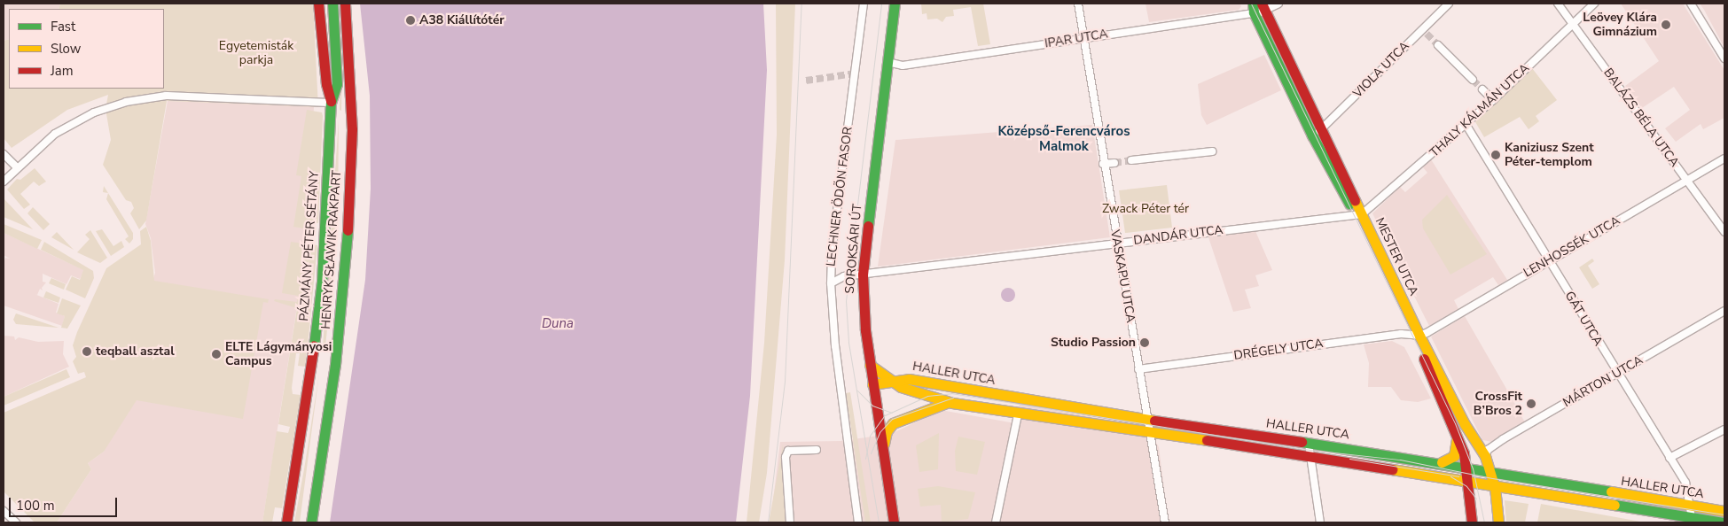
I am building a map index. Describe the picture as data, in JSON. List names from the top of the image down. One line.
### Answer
{"streets":{"street":["IPAR UTCA","VIOLA UTCA","THALY KÁLMÁN UTCA","BALÁZS BÉLA UTCA","LECHNER ÖDÖN FASOR","DANDÁR UTCA","PÁZMÁNY PÉTER SÉTÁNY","LENHOSSÉK UTCA","SOROKSÁRI ÚT","HENRYK SŁAWIK RAKPART","MESTER UTCA","VASKAPU UTCA","GÁT UTCA","DRÉGELY UTCA","HALLER UTCA","MÁRTON UTCA"]},"crossings":[["IPAR UTCA","SOROKSÁRI ÚT"],["IPAR UTCA","MESTER UTCA"],["IPAR UTCA","VASKAPU UTCA"],["VIOLA UTCA","MESTER UTCA"],["THALY KÁLMÁN UTCA","BALÁZS BÉLA UTCA"],["THALY KÁLMÁN UTCA","DANDÁR UTCA"],["THALY KÁLMÁN UTCA","MESTER UTCA"],["THALY KÁLMÁN UTCA","GÁT UTCA"],["BALÁZS BÉLA UTCA","LENHOSSÉK UTCA"],["LECHNER ÖDÖN FASOR","DANDÁR UTCA"],["DANDÁR UTCA","SOROKSÁRI ÚT"],["DANDÁR UTCA","MESTER UTCA"],["DANDÁR UTCA","VASKAPU UTCA"],["LENHOSSÉK UTCA","MESTER UTCA"],["LENHOSSÉK UTCA","GÁT UTCA"],["LENHOSSÉK UTCA","DRÉGELY UTCA"],["SOROKSÁRI ÚT","HALLER UTCA"],["MESTER UTCA","DRÉGELY UTCA"],["MESTER UTCA","HALLER UTCA"],["MESTER UTCA","MÁRTON UTCA"],["VASKAPU UTCA","DRÉGELY UTCA"],["VASKAPU UTCA","HALLER UTCA"],["GÁT UTCA","HALLER UTCA"],["GÁT UTCA","MÁRTON UTCA"]],"districts":["Középső-Ferencváros Malmok"],"water":["Duna"],"parks":["Egyetemisták parkja","Zwack Péter tér"],"places":["A38 Kiállítótér","Leövey Klára Gimnázium","Kaniziusz Szent Péter-templom","Studio Passion","teqball asztal","ELTE Lágymányosi Campus","CrossFit B’Bros 2"],"legend":["Fast","Slow","Jam"],"scale_bar":"100 m"}
